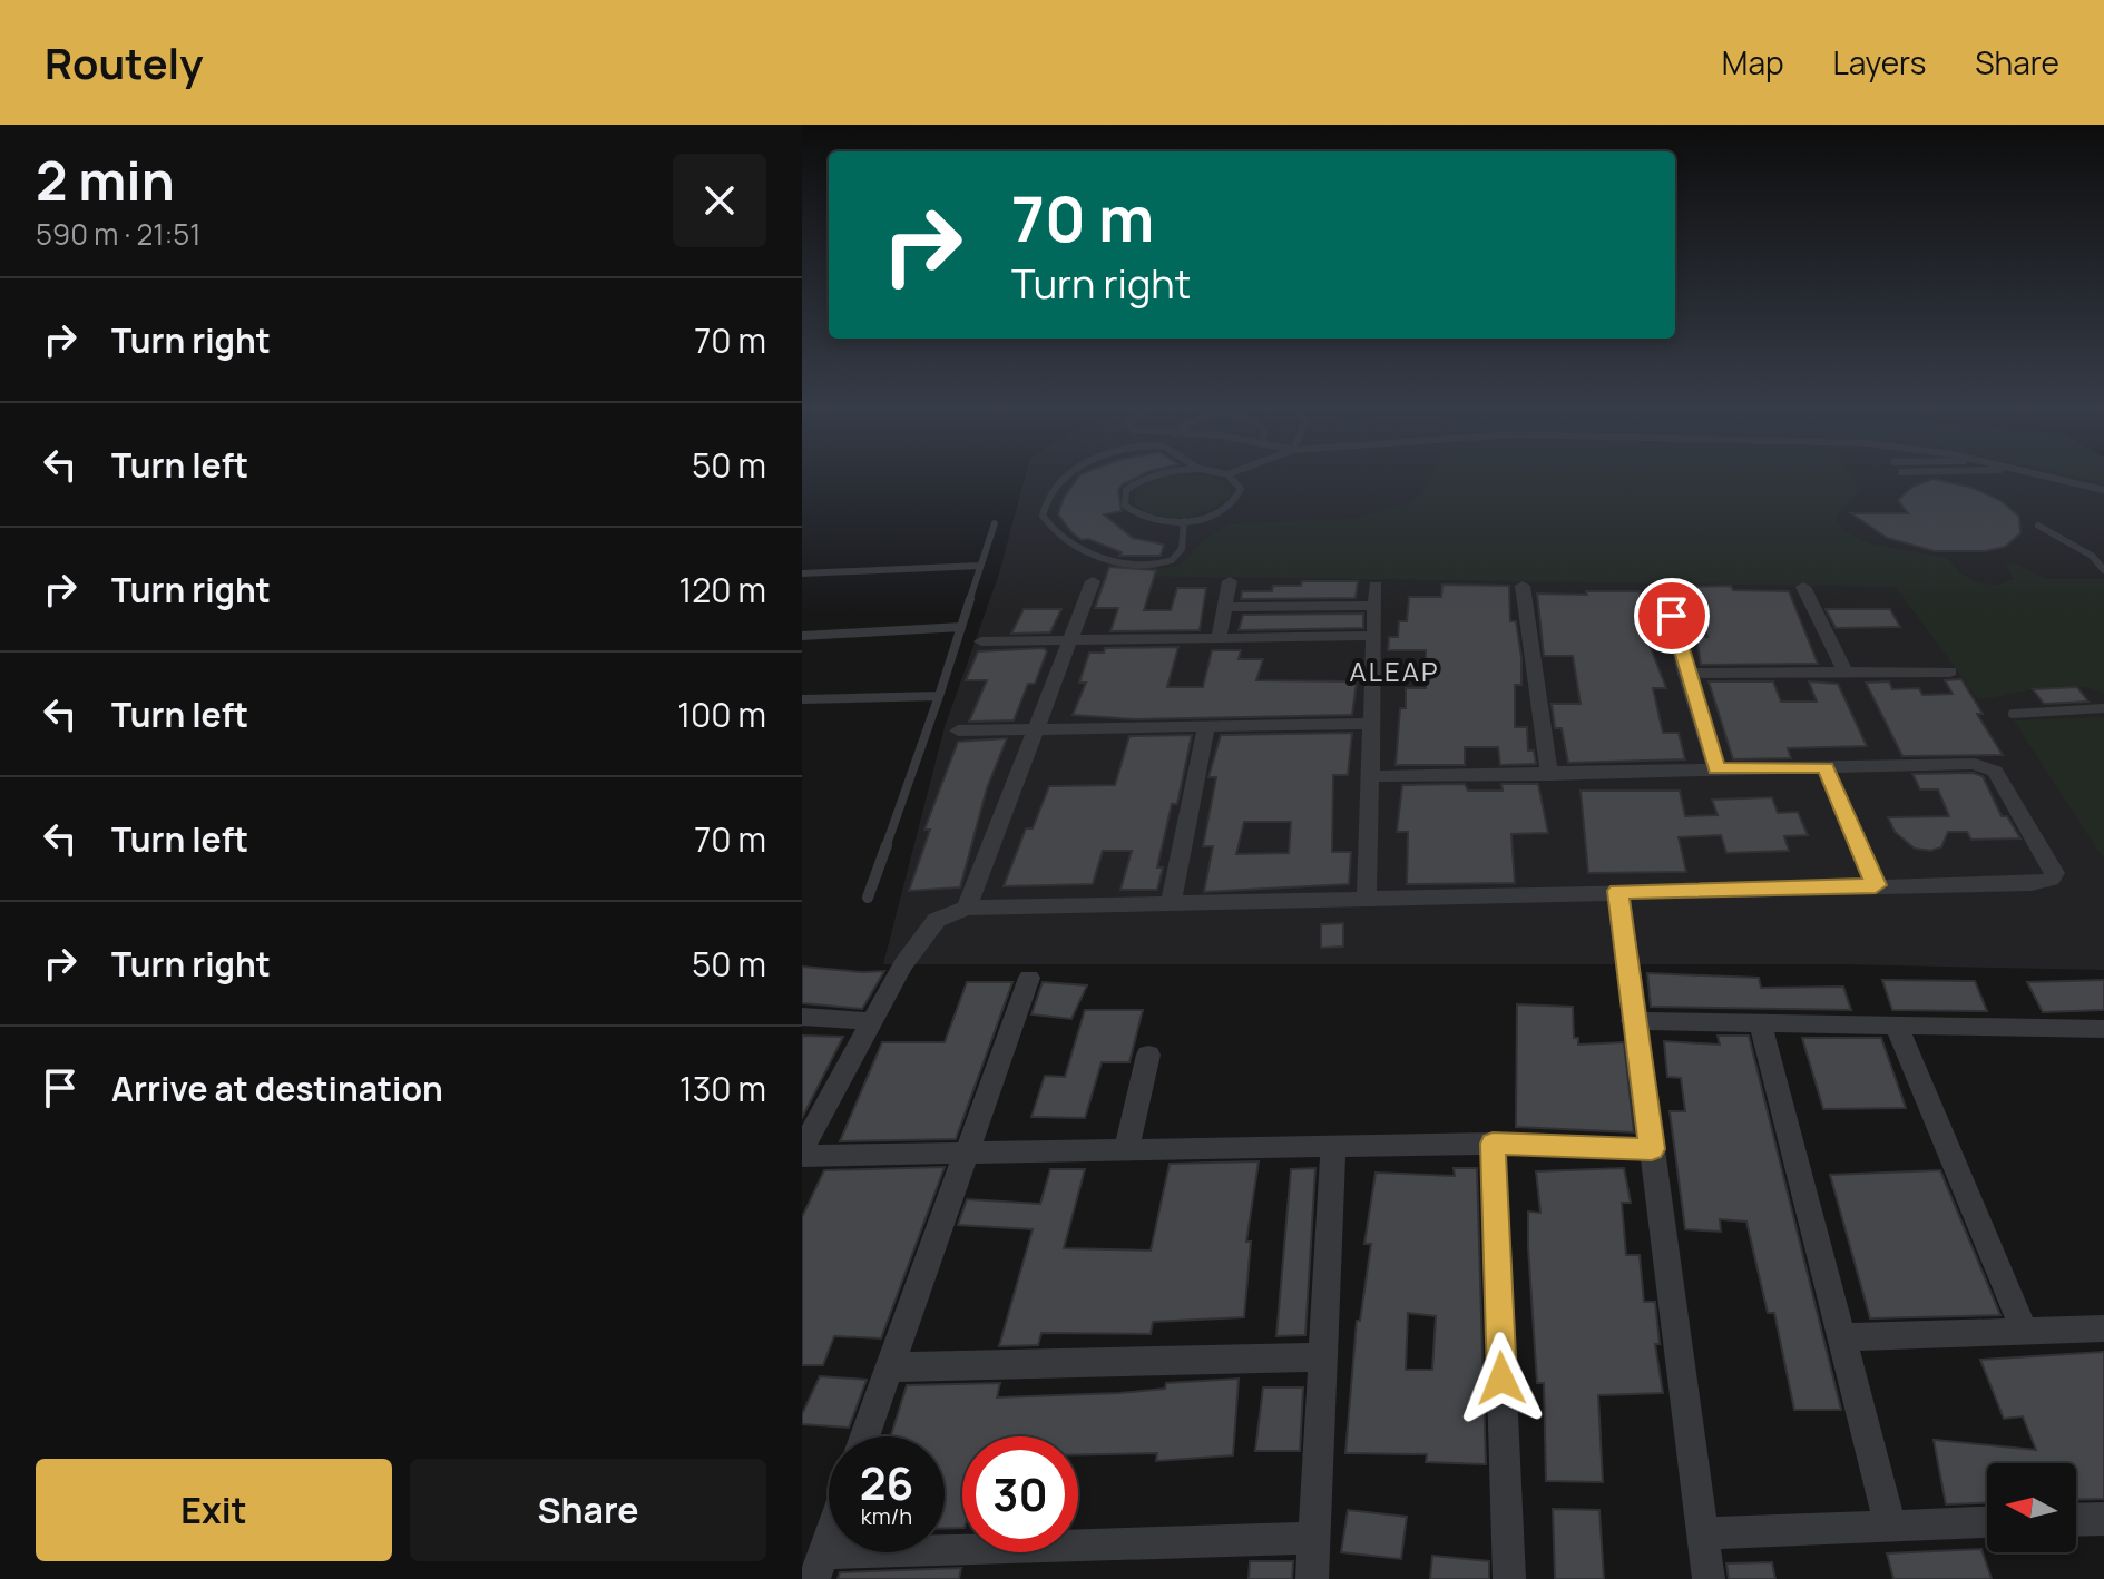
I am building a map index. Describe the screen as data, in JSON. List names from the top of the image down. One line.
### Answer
{"districts":["ALEAP"],"north":"left","page":{"header":"Routely","nav":["Map","Layers","Share"],"heading":["2 min","590 m · 21:51"],"turn":["70 m","Turn right"],"list":[{"name":"Turn right","value":"70 m"},{"name":"Turn left","value":"50 m"},{"name":"Turn right","value":"120 m"},{"name":"Turn left","value":"100 m"},{"name":"Turn left","value":"70 m"},{"name":"Turn right","value":"50 m"},{"name":"Arrive at destination","value":"130 m"}],"speed":"26 km/h","limit":"30","buttons":["Exit","Share"]}}
